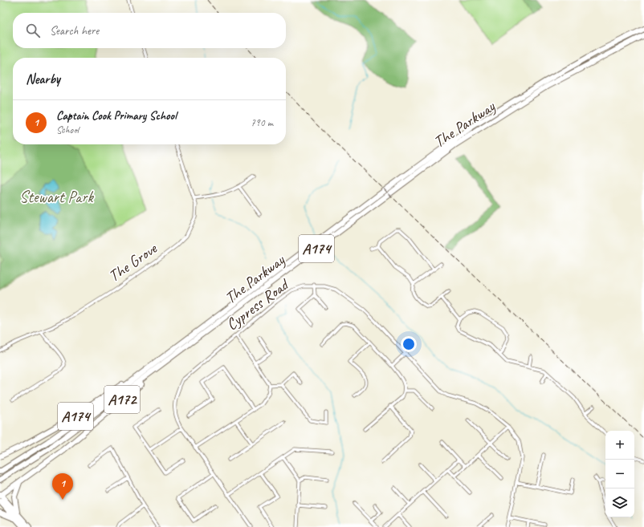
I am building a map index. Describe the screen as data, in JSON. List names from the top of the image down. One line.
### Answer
{"streets":{"highway":["The Parkway","A174","A172"],"street":["The Grove","Cypress Road"]},"crossings":[["The Parkway","A174"],["The Parkway","A172"]],"parks":["Stewart Park"],"page":{"search":"Search here","heading":"Nearby","list":[{"mark":"1","name":"Captain Cook Primary School","note":"School","value":"790 m"}],"map_buttons":["+","−"],"pins":"1"}}
